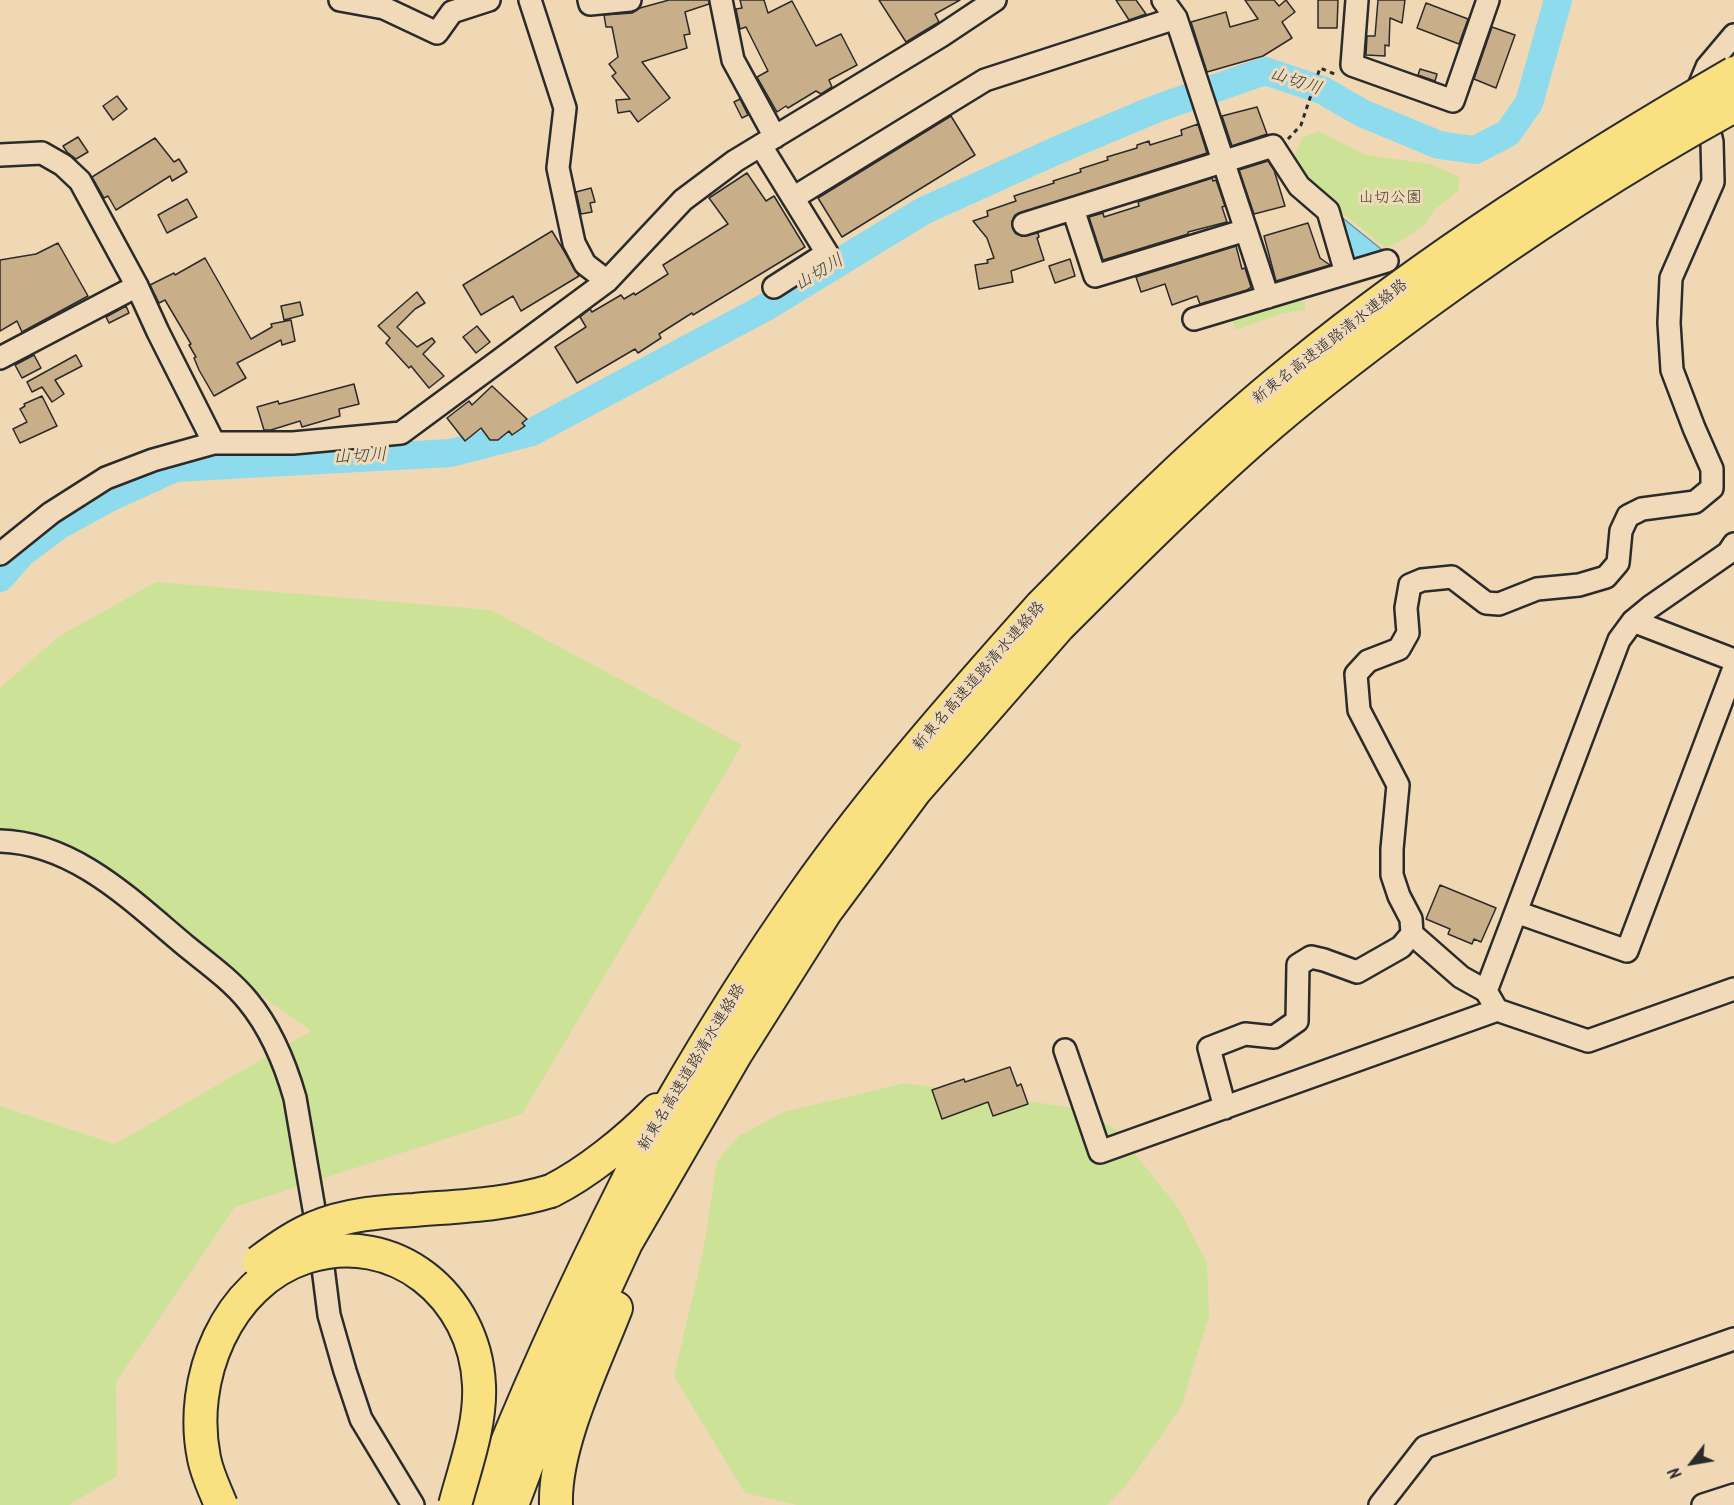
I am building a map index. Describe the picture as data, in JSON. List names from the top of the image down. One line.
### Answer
{"streets":{"highway":["新東名高速道路清水連絡路"]},"water":["山切川"],"parks":["山切公園"],"north":"bottom left"}
